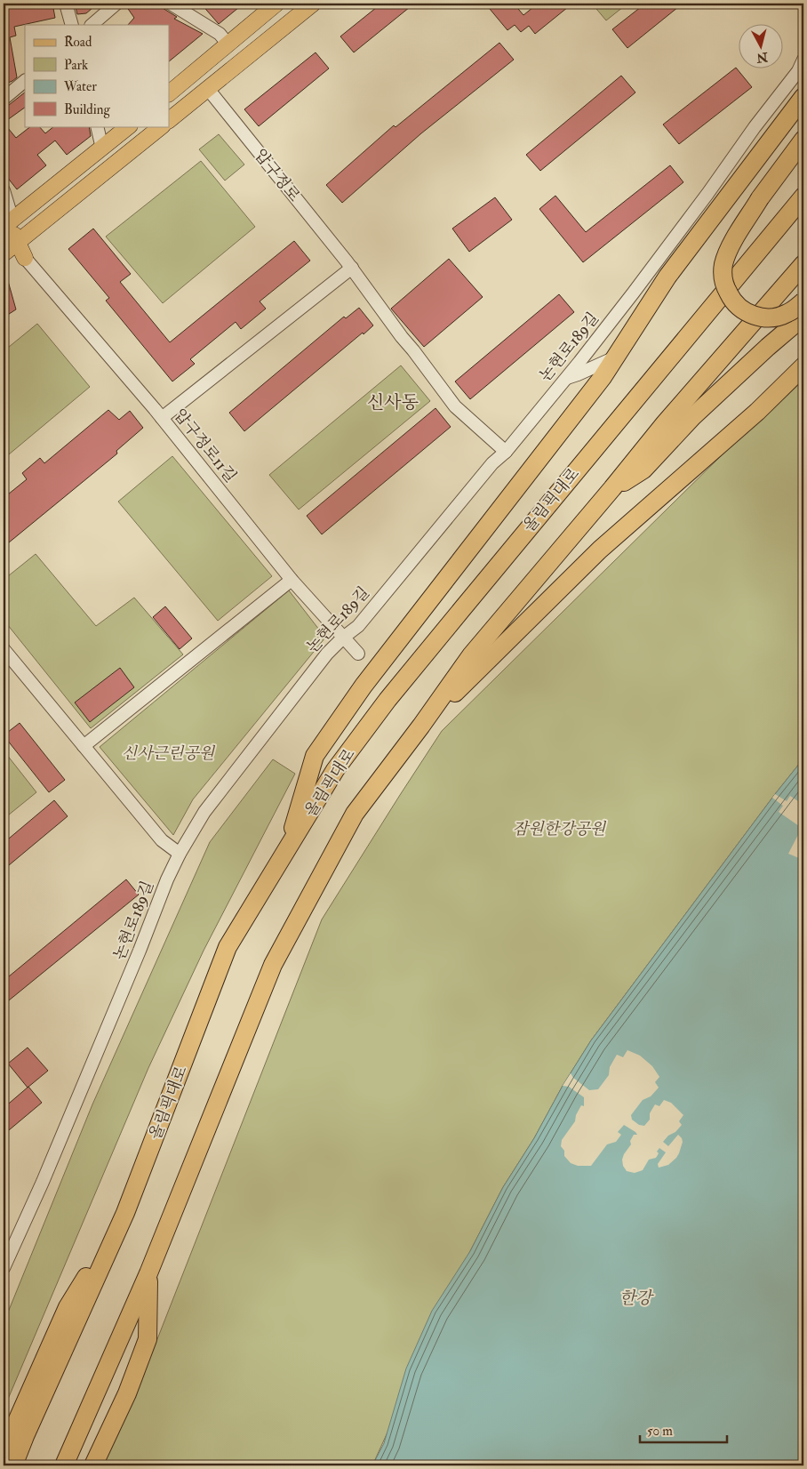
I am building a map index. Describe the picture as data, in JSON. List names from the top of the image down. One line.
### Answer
{"streets":{"highway":["올림픽대로"],"street":["압구정로","논현로189길","압구정로11길"]},"crossings":[["압구정로","논현로189길"],["논현로189길","압구정로11길"]],"districts":["신사동"],"water":["한강"],"parks":["신사근린공원","잠원한강공원"],"legend":["Road","Park","Water","Building"],"scale_bar":"50 m","north":"bottom"}
